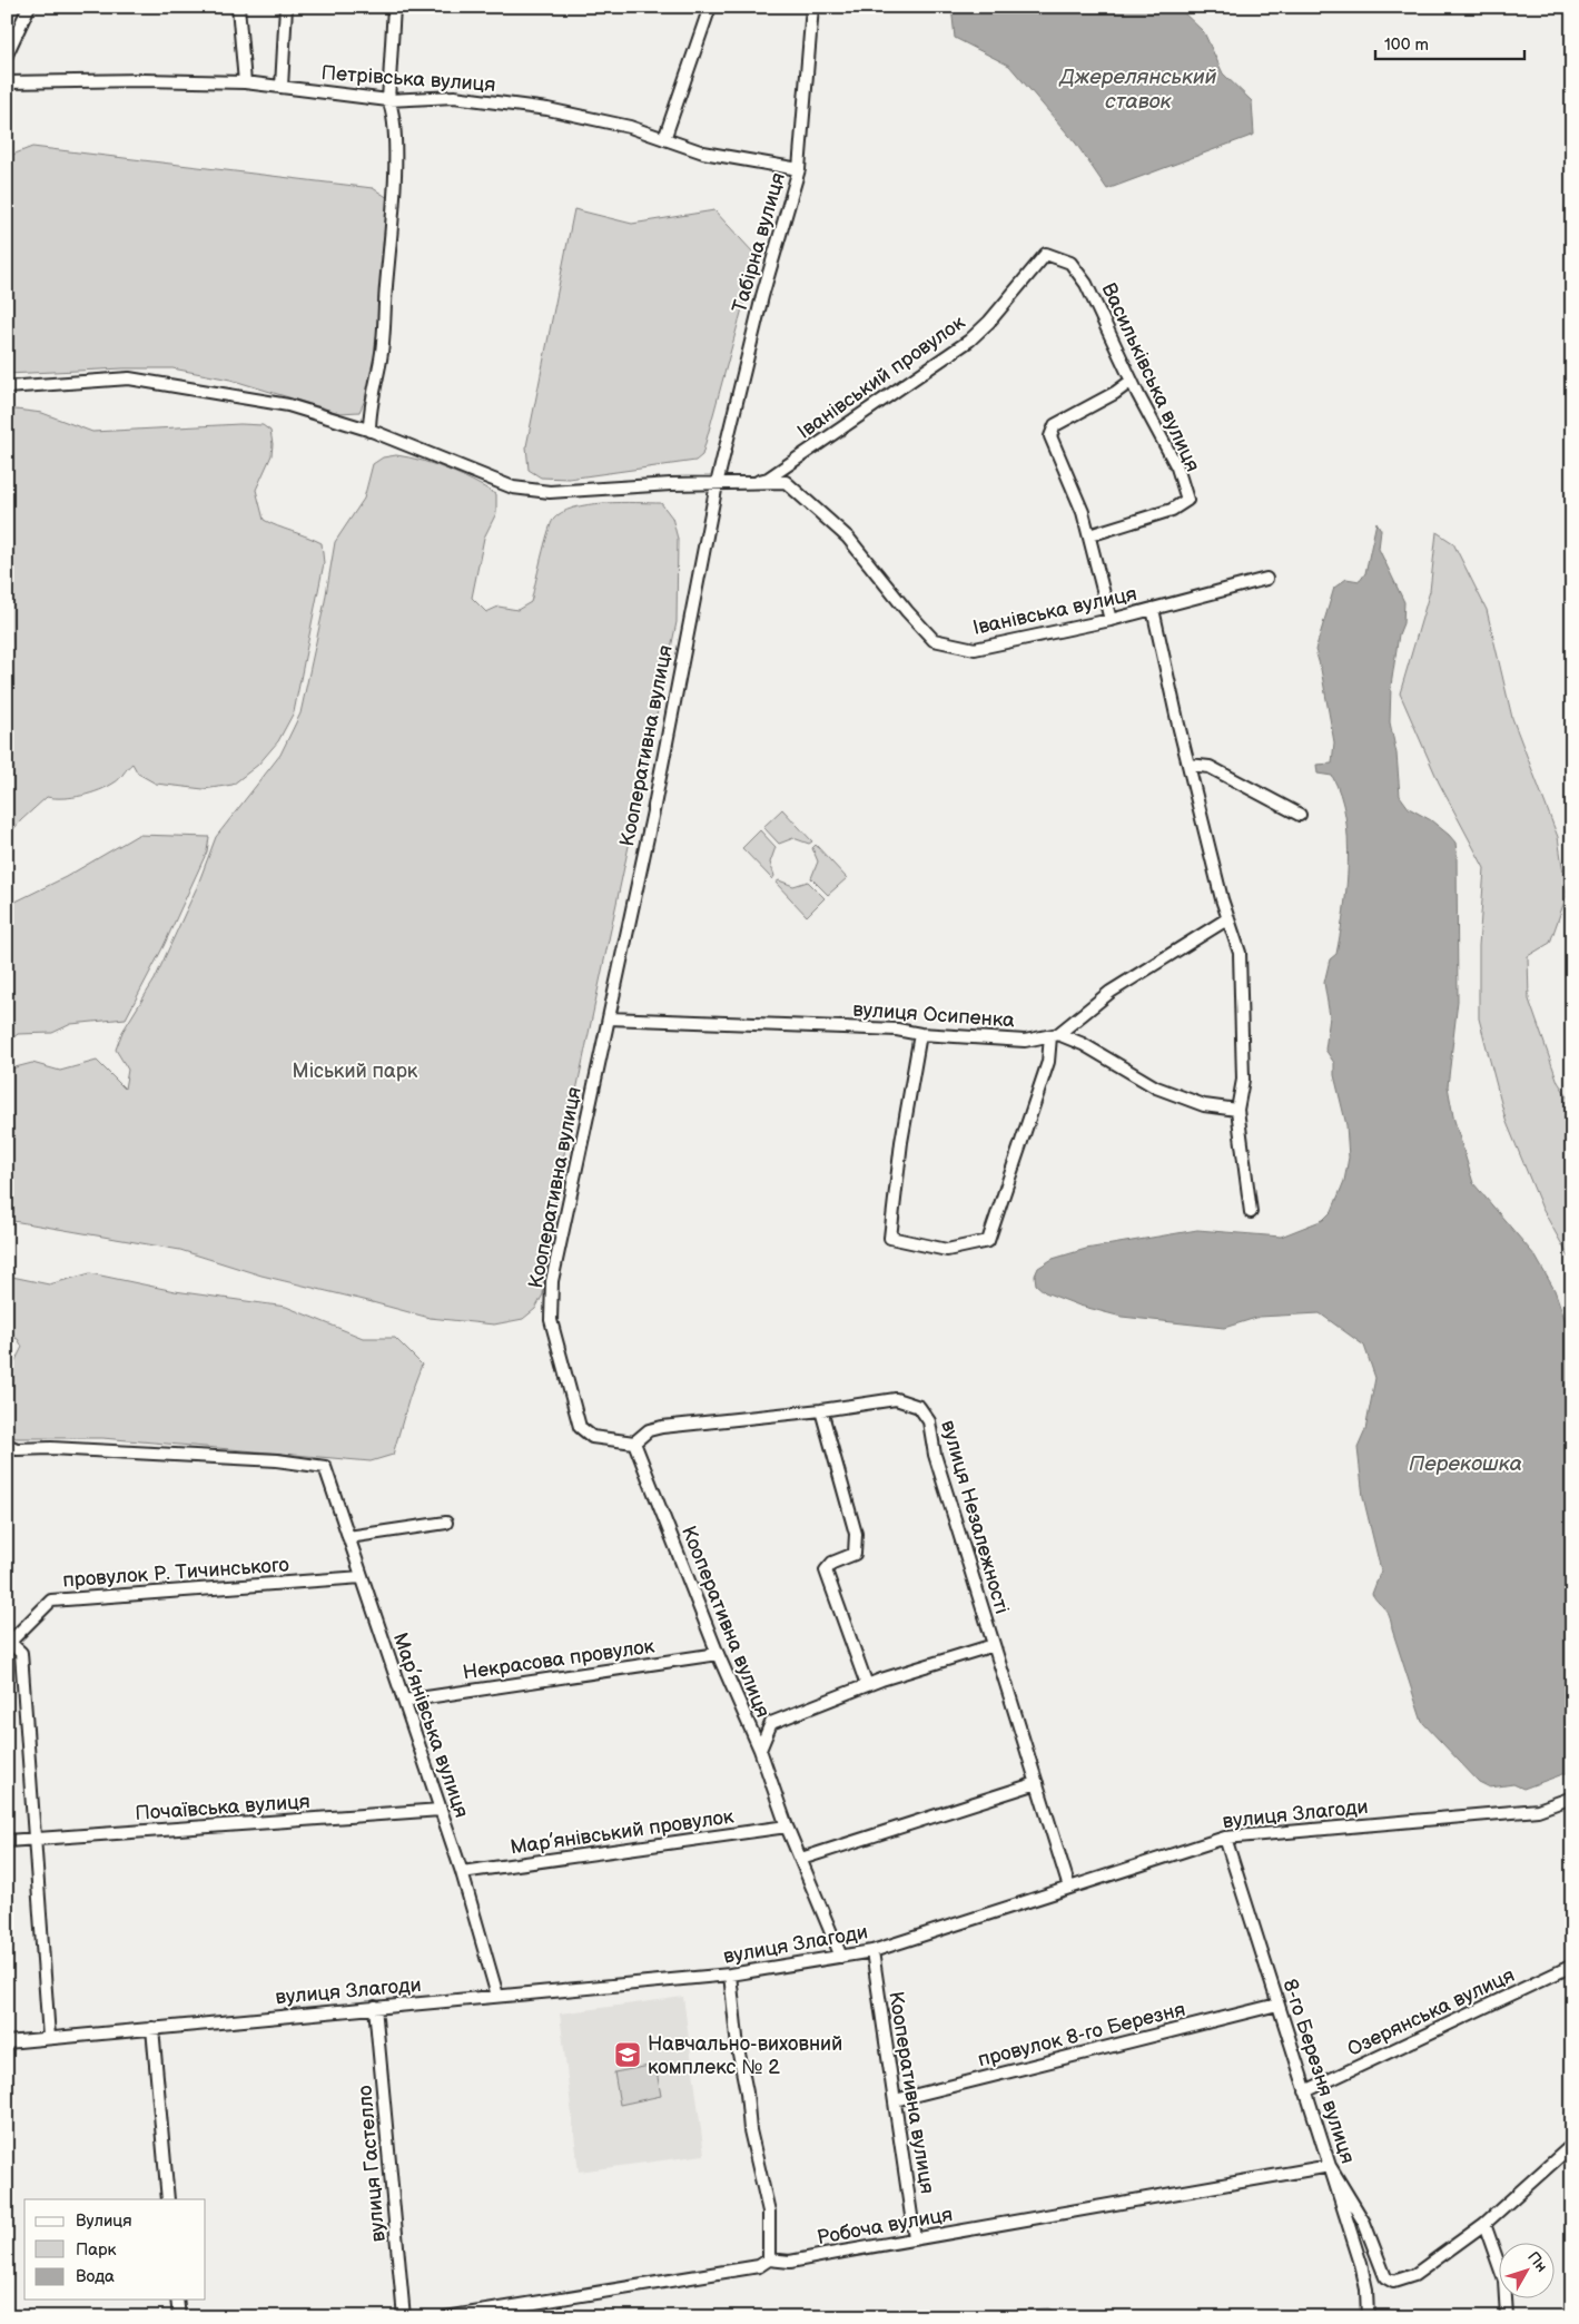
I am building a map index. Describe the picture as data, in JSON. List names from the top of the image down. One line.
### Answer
{"streets":{"street":["Петрівська вулиця","Табірна вулиця","Іванівський провулок","Васильківська вулиця","Іванівська вулиця","Кооперативна вулиця","вулиця Осипенка","вулиця Незалежності","провулок Р. Тичинського","Некрасова провулок","Мар’янівська вулиця","Почаївська вулиця","вулиця Злагоди","Мар’янівський провулок","Озерянська вулиця","провулок 8-го Березня","8-го Березня вулиця","вулиця Гастелло","Робоча вулиця"]},"crossings":[["Петрівська вулиця","Табірна вулиця"],["Табірна вулиця","Іванівська вулиця"],["Табірна вулиця","Кооперативна вулиця"],["Іванівський провулок","Васильківська вулиця"],["Іванівський провулок","Іванівська вулиця"],["Іванівська вулиця","Кооперативна вулиця"],["Кооперативна вулиця","вулиця Осипенка"],["Кооперативна вулиця","вулиця Незалежності"],["Кооперативна вулиця","Некрасова провулок"],["Кооперативна вулиця","вулиця Злагоди"],["Кооперативна вулиця","Мар’янівський провулок"],["Кооперативна вулиця","провулок 8-го Березня"],["Кооперативна вулиця","Робоча вулиця"],["вулиця Незалежності","вулиця Злагоди"],["провулок Р. Тичинського","Мар’янівська вулиця"],["Некрасова провулок","Мар’янівська вулиця"],["Мар’янівська вулиця","Почаївська вулиця"],["Мар’янівська вулиця","вулиця Злагоди"],["Мар’янівська вулиця","Мар’янівський провулок"],["вулиця Злагоди","8-го Березня вулиця"],["вулиця Злагоди","вулиця Гастелло"],["Озерянська вулиця","8-го Березня вулиця"],["провулок 8-го Березня","8-го Березня вулиця"],["8-го Березня вулиця","Робоча вулиця"]],"water":["Джерелянський ставок","Перекошка"],"parks":["Міський парк"],"places":{"school or university":["Навчально-виховний комплекс № 2"]},"legend":["Вулиця","Парк","Вода"],"scale_bar":"100 m","north":"top right"}
